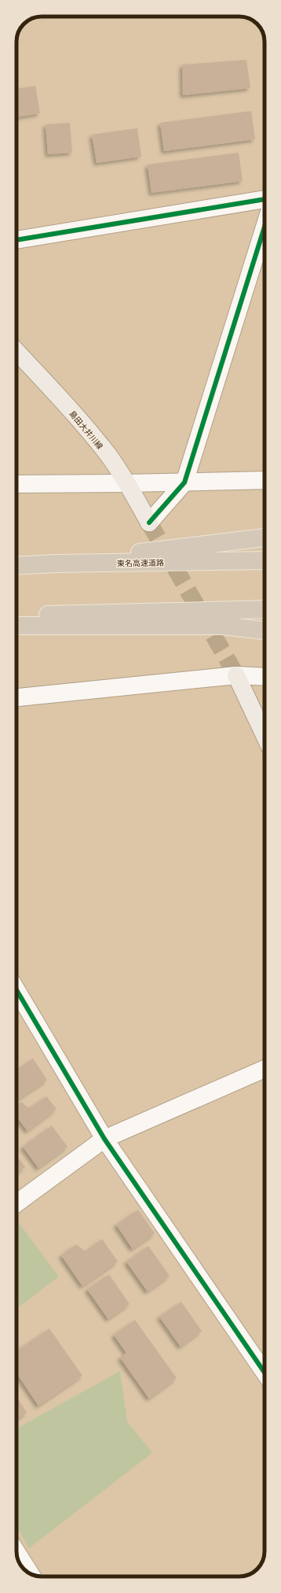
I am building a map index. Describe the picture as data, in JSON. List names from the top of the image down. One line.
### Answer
{"streets":{"highway":["東名高速道路"],"main road":["島田大井川線"]}}
